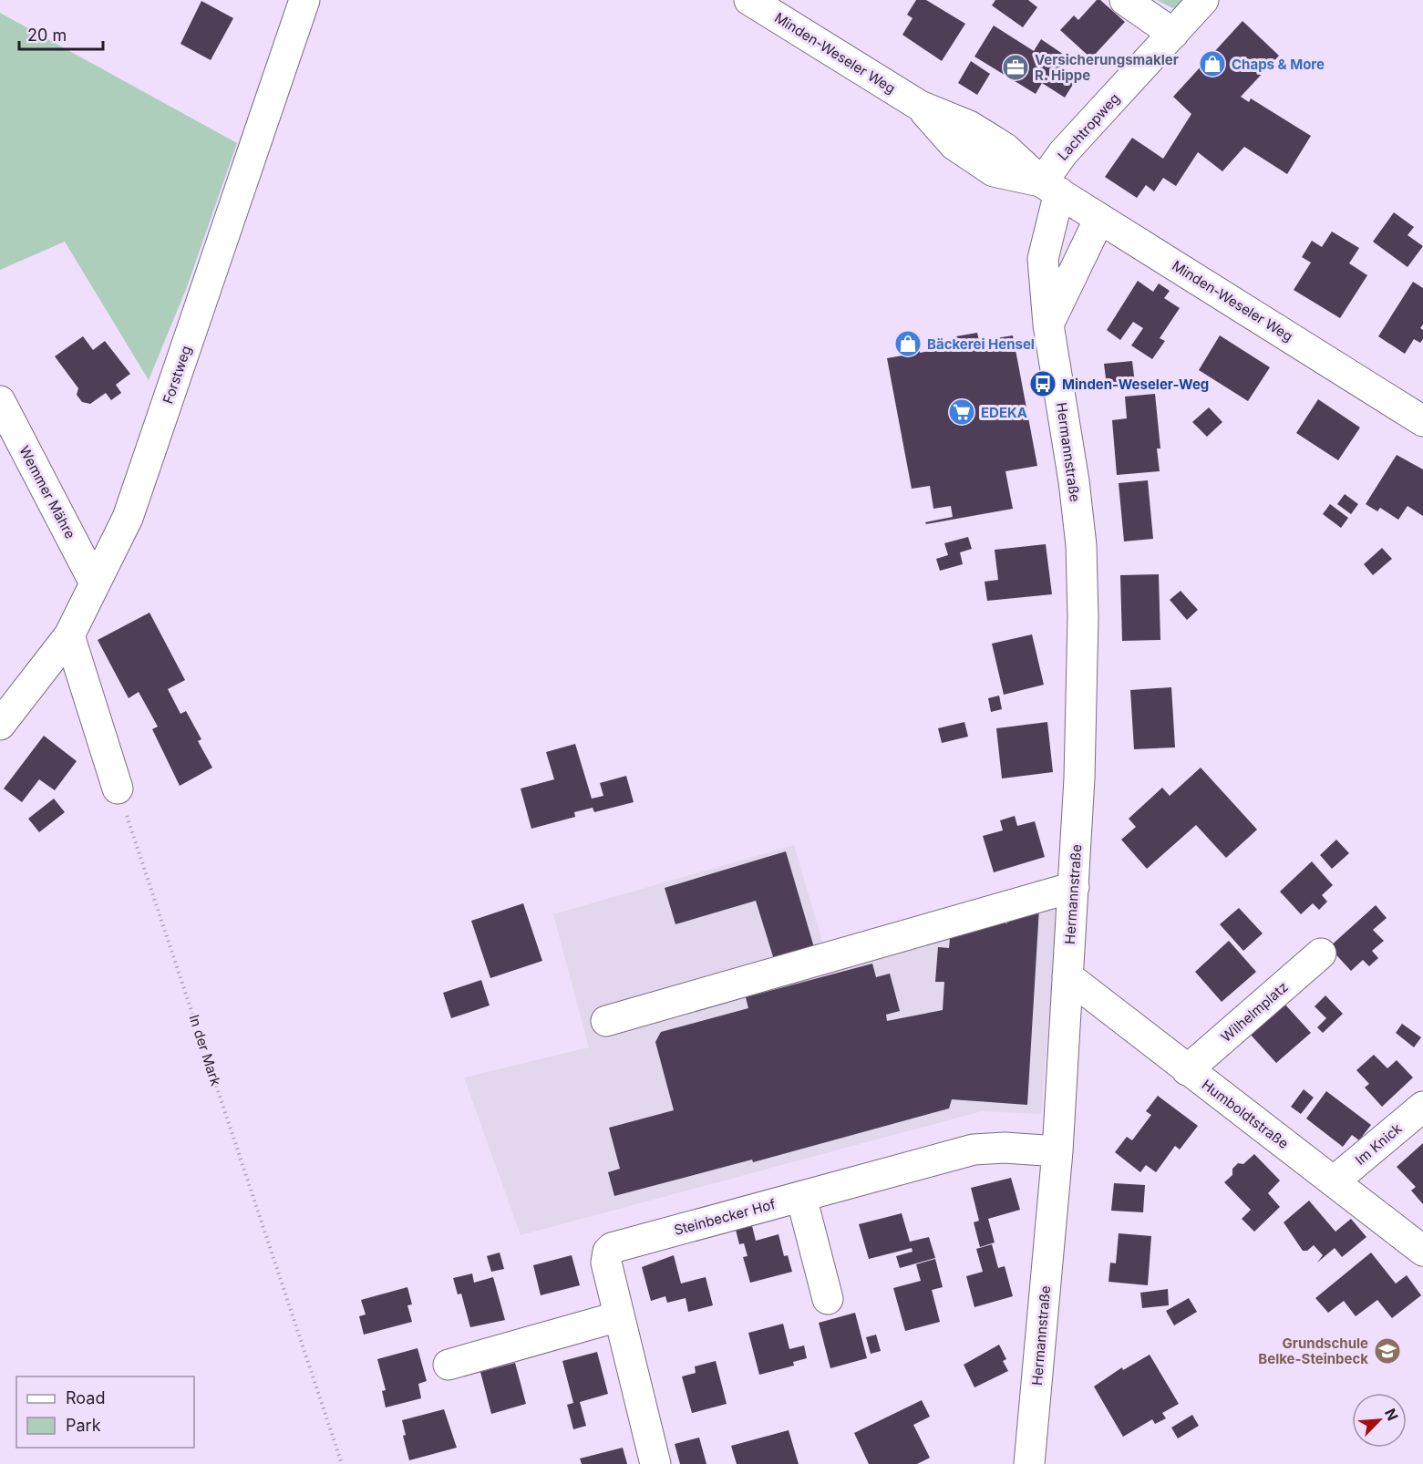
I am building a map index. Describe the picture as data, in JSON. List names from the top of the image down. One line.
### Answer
{"streets":{"street":["Minden-Weseler Weg","Lachtropweg","Forstweg","Hermannstraße","Wemmer Mähre","Wilhelmplatz","Humboldtstraße","Im Knick","Steinbecker Hof"],"path":["In der Mark"]},"crossings":[["Minden-Weseler Weg","Lachtropweg"],["Minden-Weseler Weg","Hermannstraße"],["Lachtropweg","Hermannstraße"],["Forstweg","Wemmer Mähre"],["Hermannstraße","Humboldtstraße"],["Hermannstraße","Steinbecker Hof"],["Wilhelmplatz","Humboldtstraße"],["Humboldtstraße","Im Knick"]],"places":{"shop":["Chaps & More","Bäckerei Hensel"],"office":["Versicherungsmakler R. Hippe"],"bus stop":["Minden-Weseler-Weg"],"supermarket":["EDEKA"],"school or university":["Grundschule Belke-Steinbeck"]},"legend":["Road","Park"],"scale_bar":"20 m","north":"top right"}
